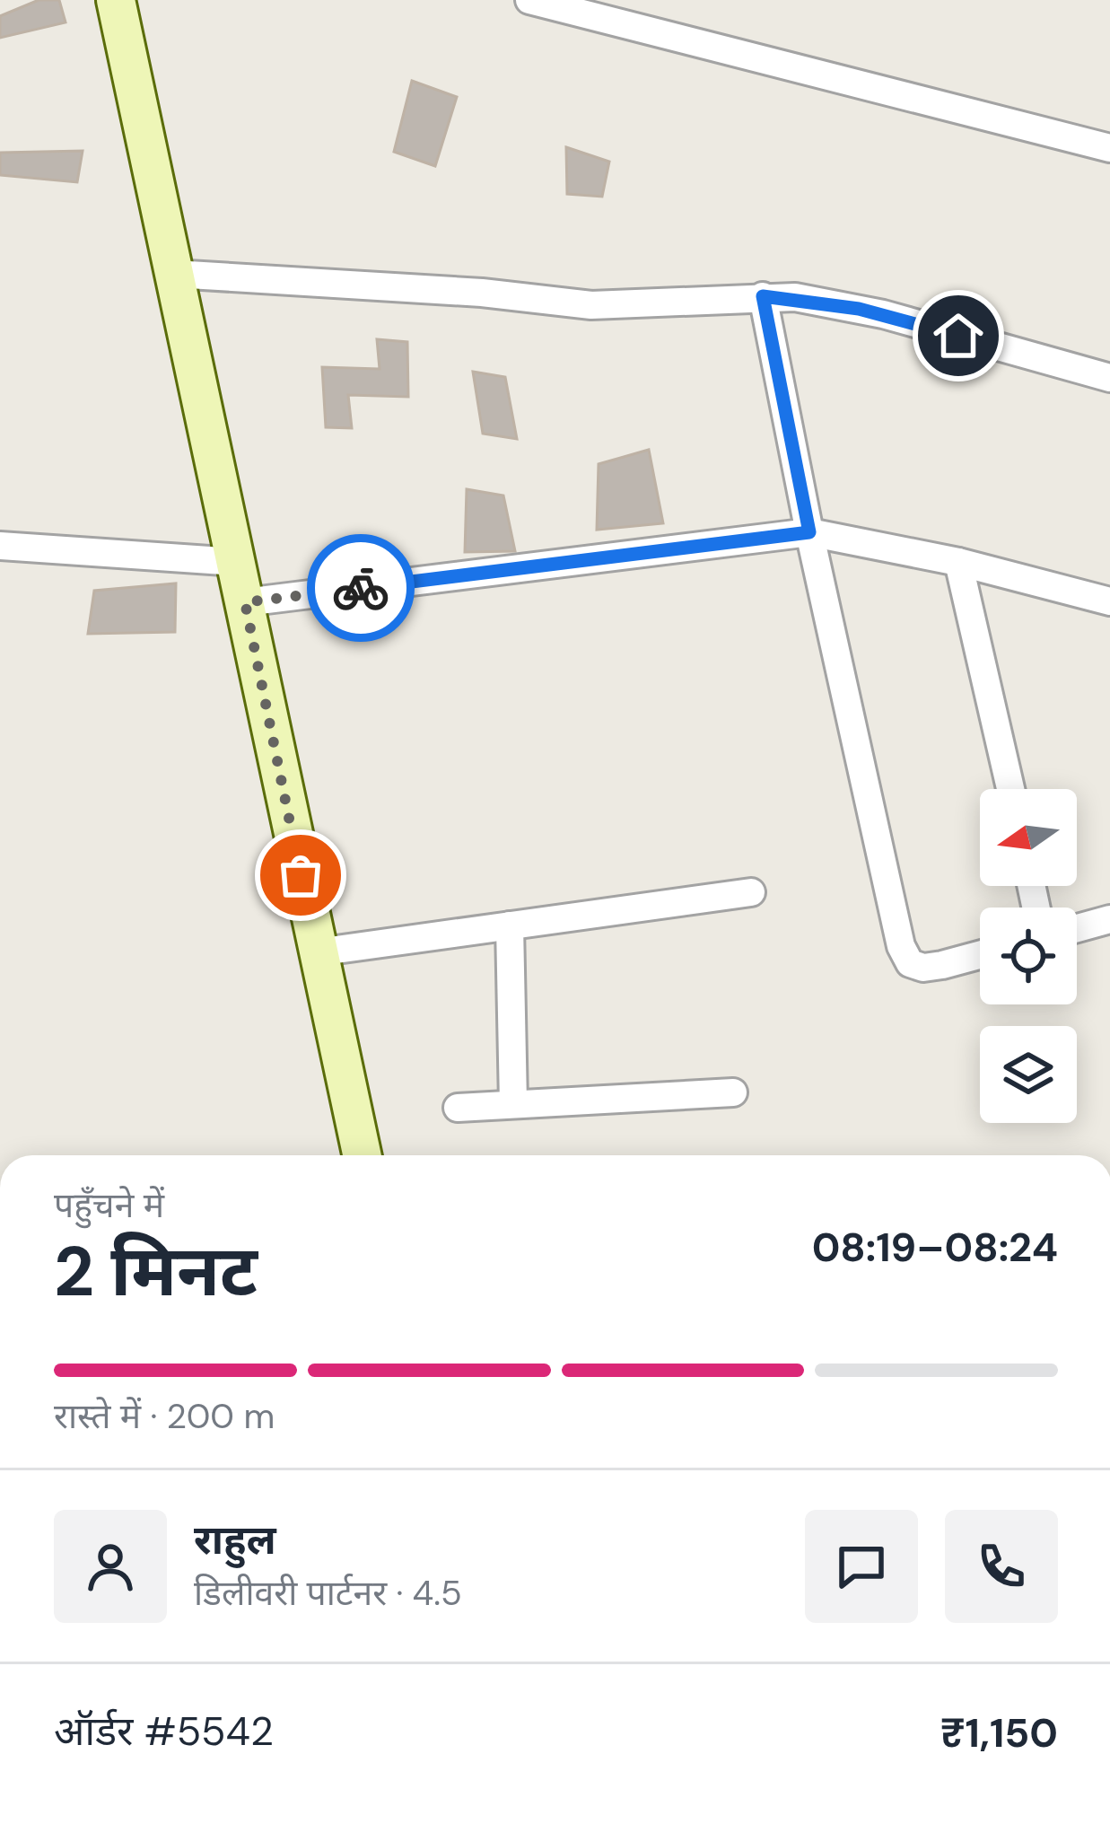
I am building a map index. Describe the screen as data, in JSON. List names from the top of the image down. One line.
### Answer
{"north":"left","page":{"heading":["2 मिनट","पहुँचने में","08:19–08:24"],"panel":["राहुल","डिलीवरी पार्टनर · 4.5","ऑर्डर #5542","₹1,150"],"bar":"रास्ते में · 200 m"}}
